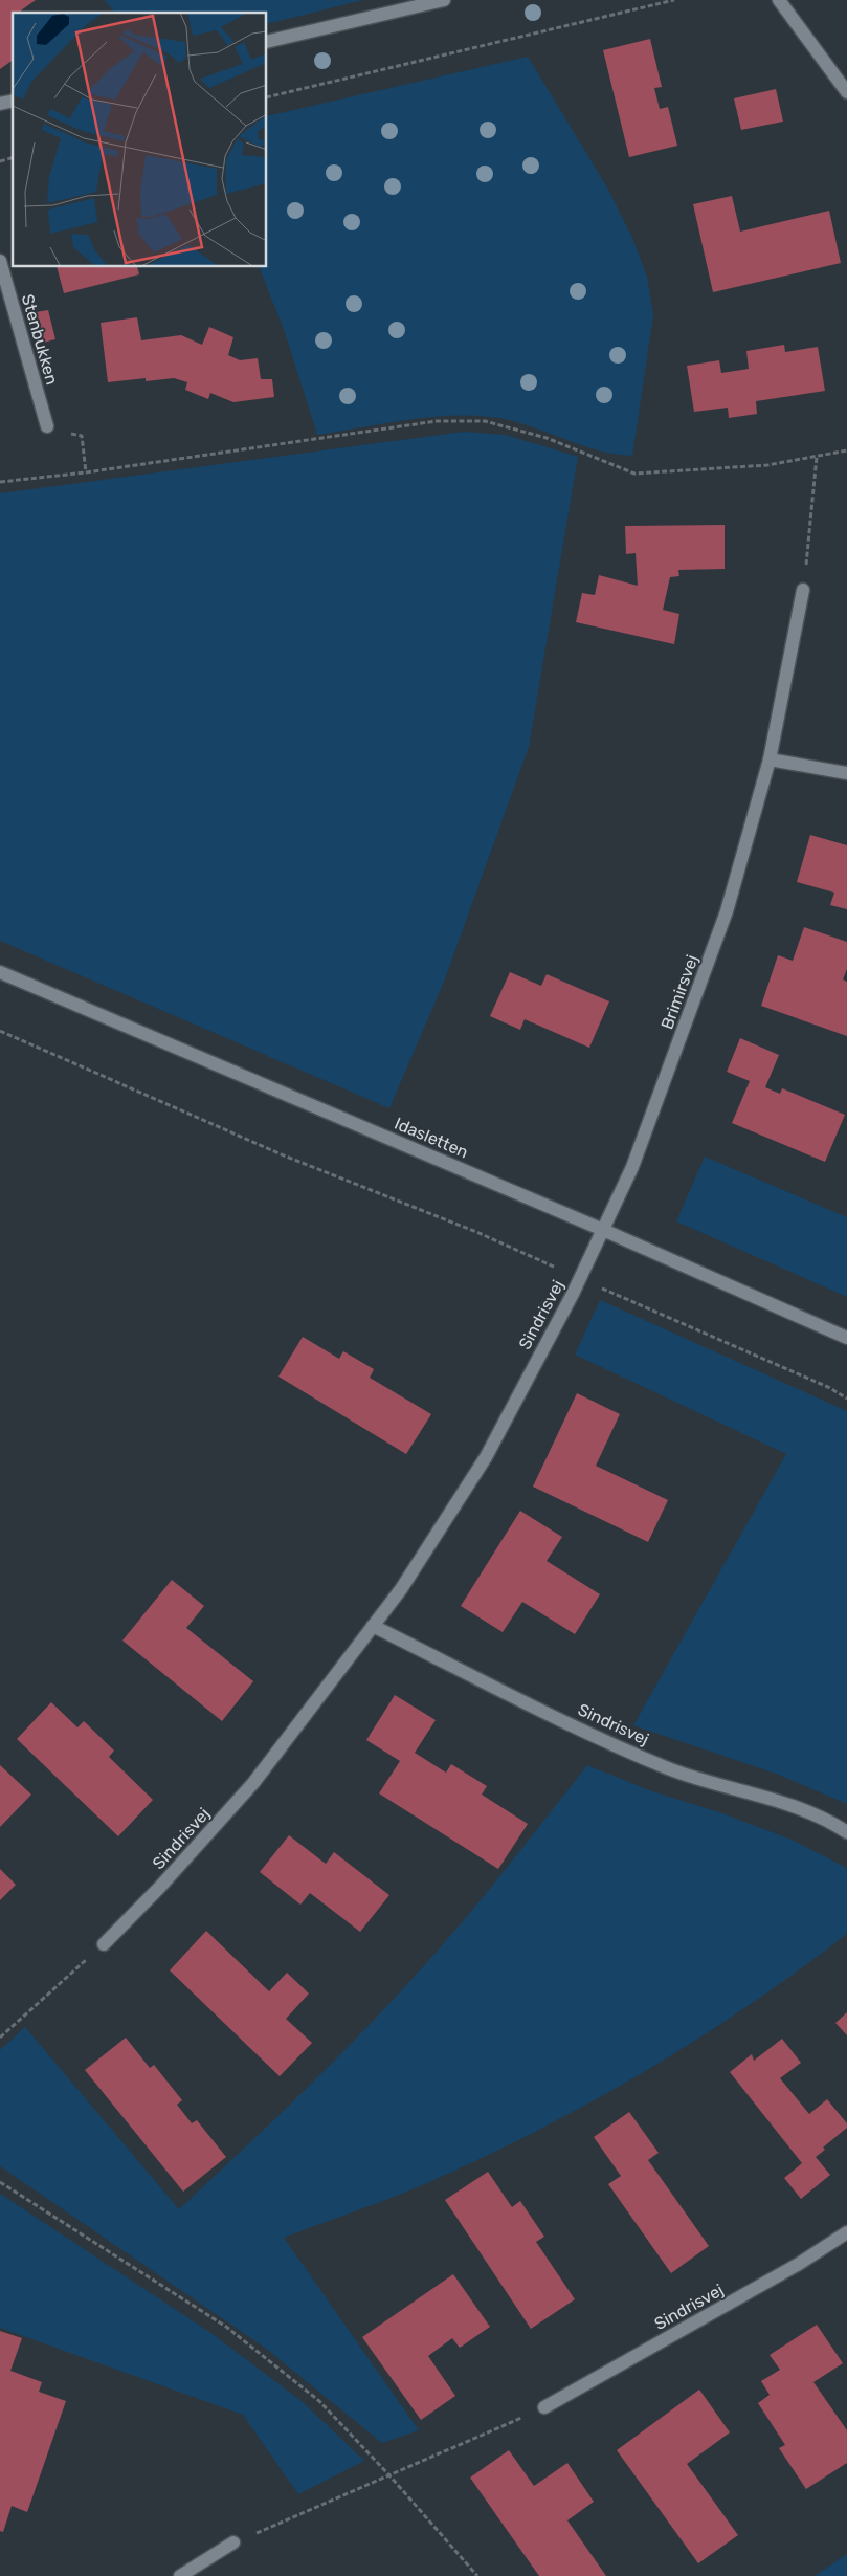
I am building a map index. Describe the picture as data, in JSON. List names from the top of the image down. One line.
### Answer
{"streets":{"street":["Stenbukken","Brimirsvej","Idasletten","Sindrisvej"]},"crossings":[["Brimirsvej","Idasletten"],["Brimirsvej","Sindrisvej"],["Idasletten","Sindrisvej"]]}
